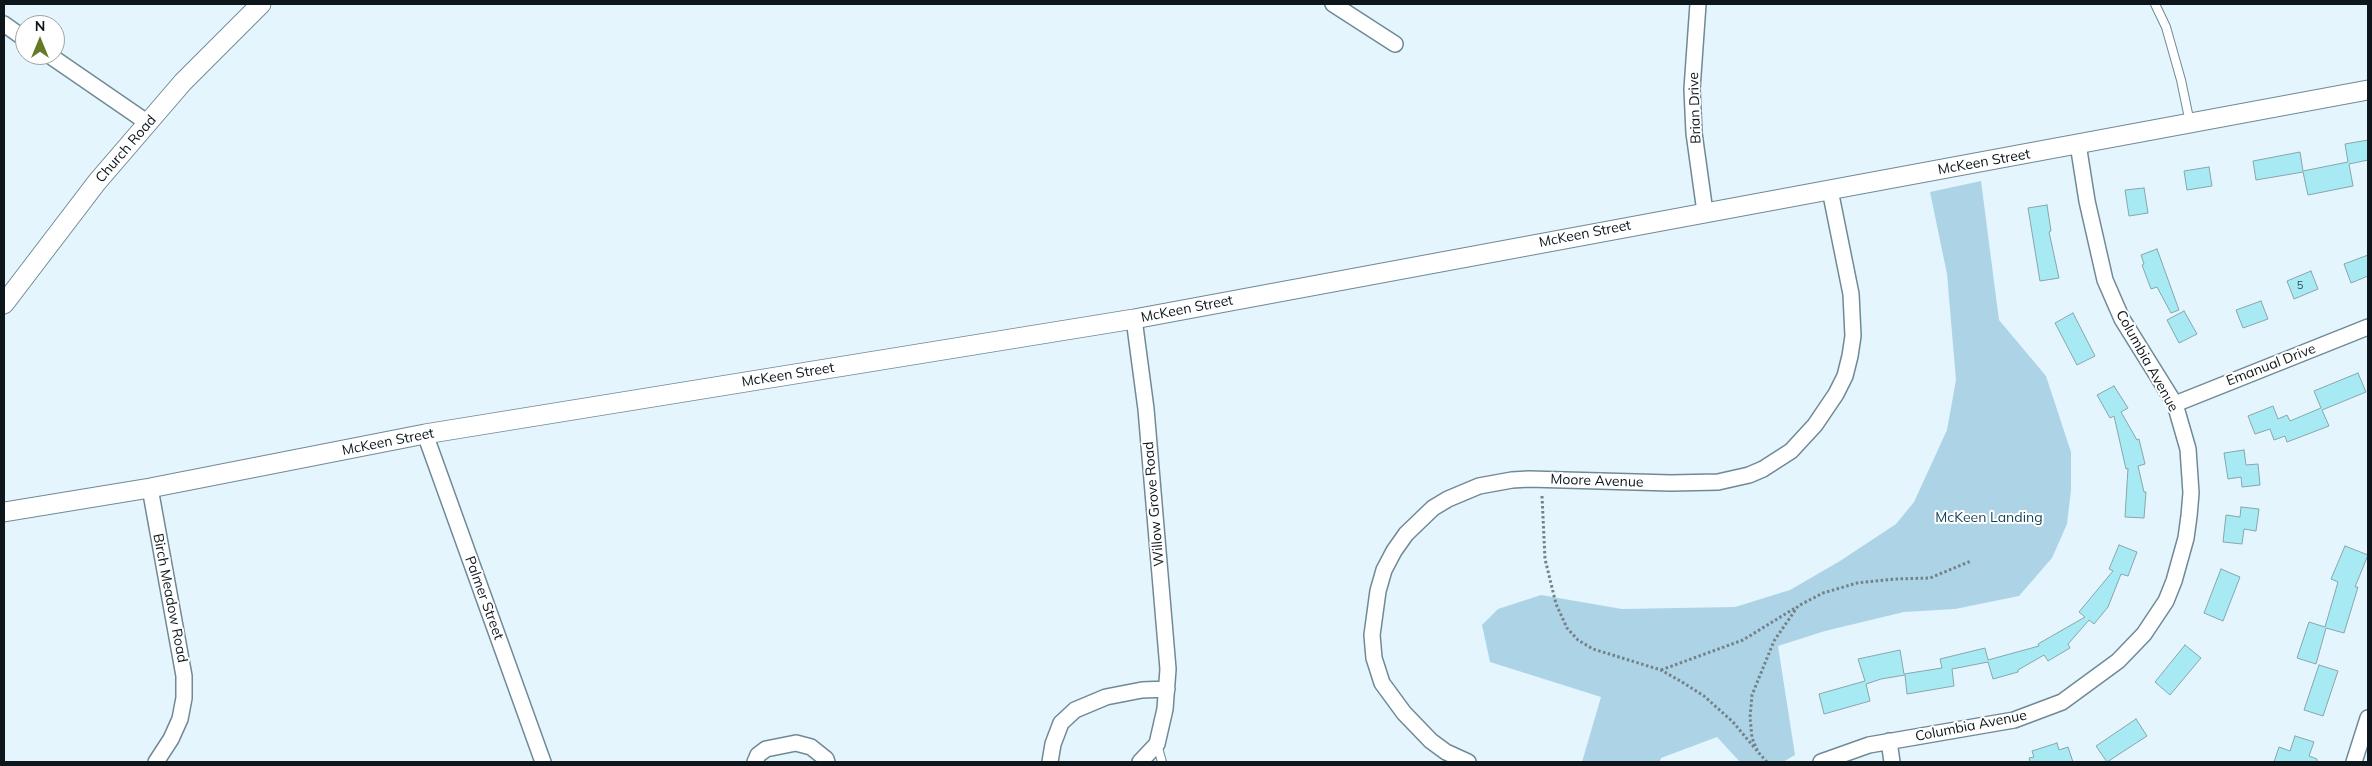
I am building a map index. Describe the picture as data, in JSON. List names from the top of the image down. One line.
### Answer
{"streets":{"street":["Brian Drive","Church Road","McKeen Street","Columbia Avenue","Emanual Drive","Moore Avenue","Willow Grove Road","Birch Meadow Road","Palmer Street"]},"crossings":[["Brian Drive","McKeen Street"],["McKeen Street","Columbia Avenue"],["McKeen Street","Moore Avenue"],["McKeen Street","Willow Grove Road"],["McKeen Street","Birch Meadow Road"],["McKeen Street","Palmer Street"],["Columbia Avenue","Emanual Drive"]],"parks":["McKeen Landing"],"house_numbers":["5"],"north":"top"}
